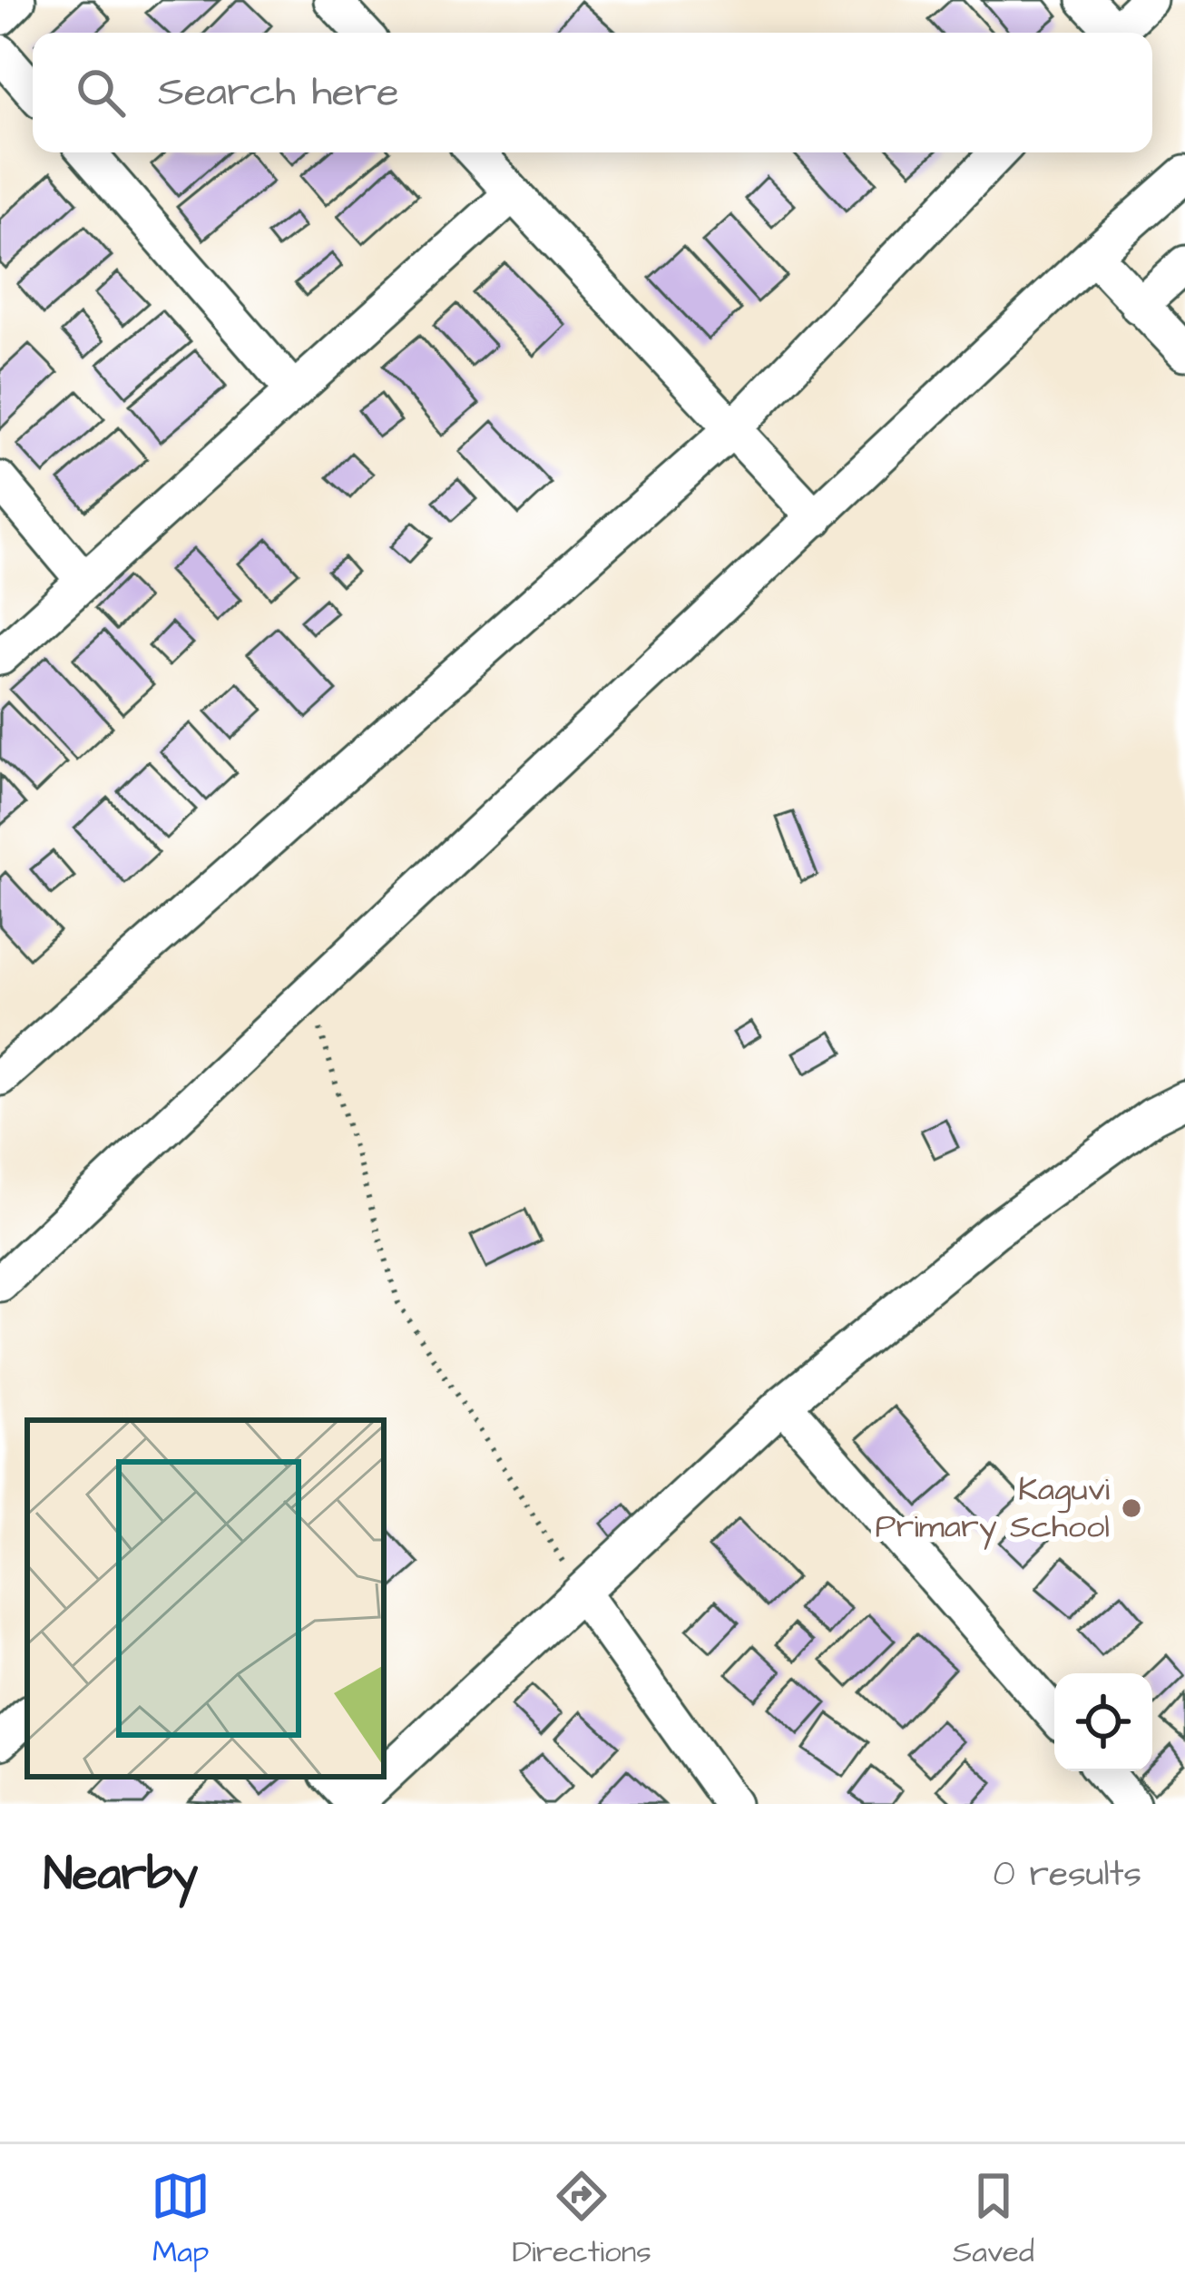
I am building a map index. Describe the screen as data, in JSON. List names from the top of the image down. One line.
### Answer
{"places":["Kaguvi Primary School"],"page":{"search":"Search here","heading":["Nearby","0 results"],"nav":["Map","Directions","Saved"]}}
